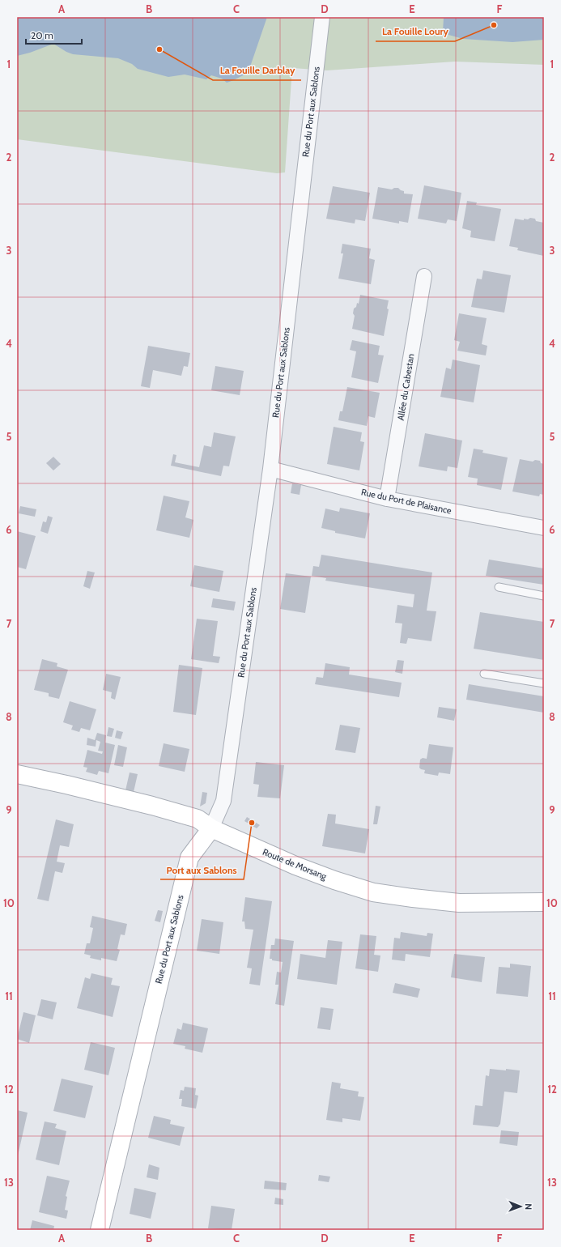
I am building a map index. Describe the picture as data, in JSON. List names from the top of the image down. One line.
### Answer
{"streets":{"street":["Rue du Port aux Sablons","Allée du Cabestan","Rue du Port de Plaisance","Route de Morsang"]},"crossings":[["Rue du Port aux Sablons","Rue du Port de Plaisance"],["Rue du Port aux Sablons","Route de Morsang"],["Allée du Cabestan","Rue du Port de Plaisance"]],"places":["La Fouille Loury","La Fouille Darblay","Port aux Sablons"],"scale_bar":"20 m","north":"right","grid":{"columns":["A","B","C","D","E","F"],"rows":["1","2","3","4","5","6","7","8","9","10","11","12","13"]}}
